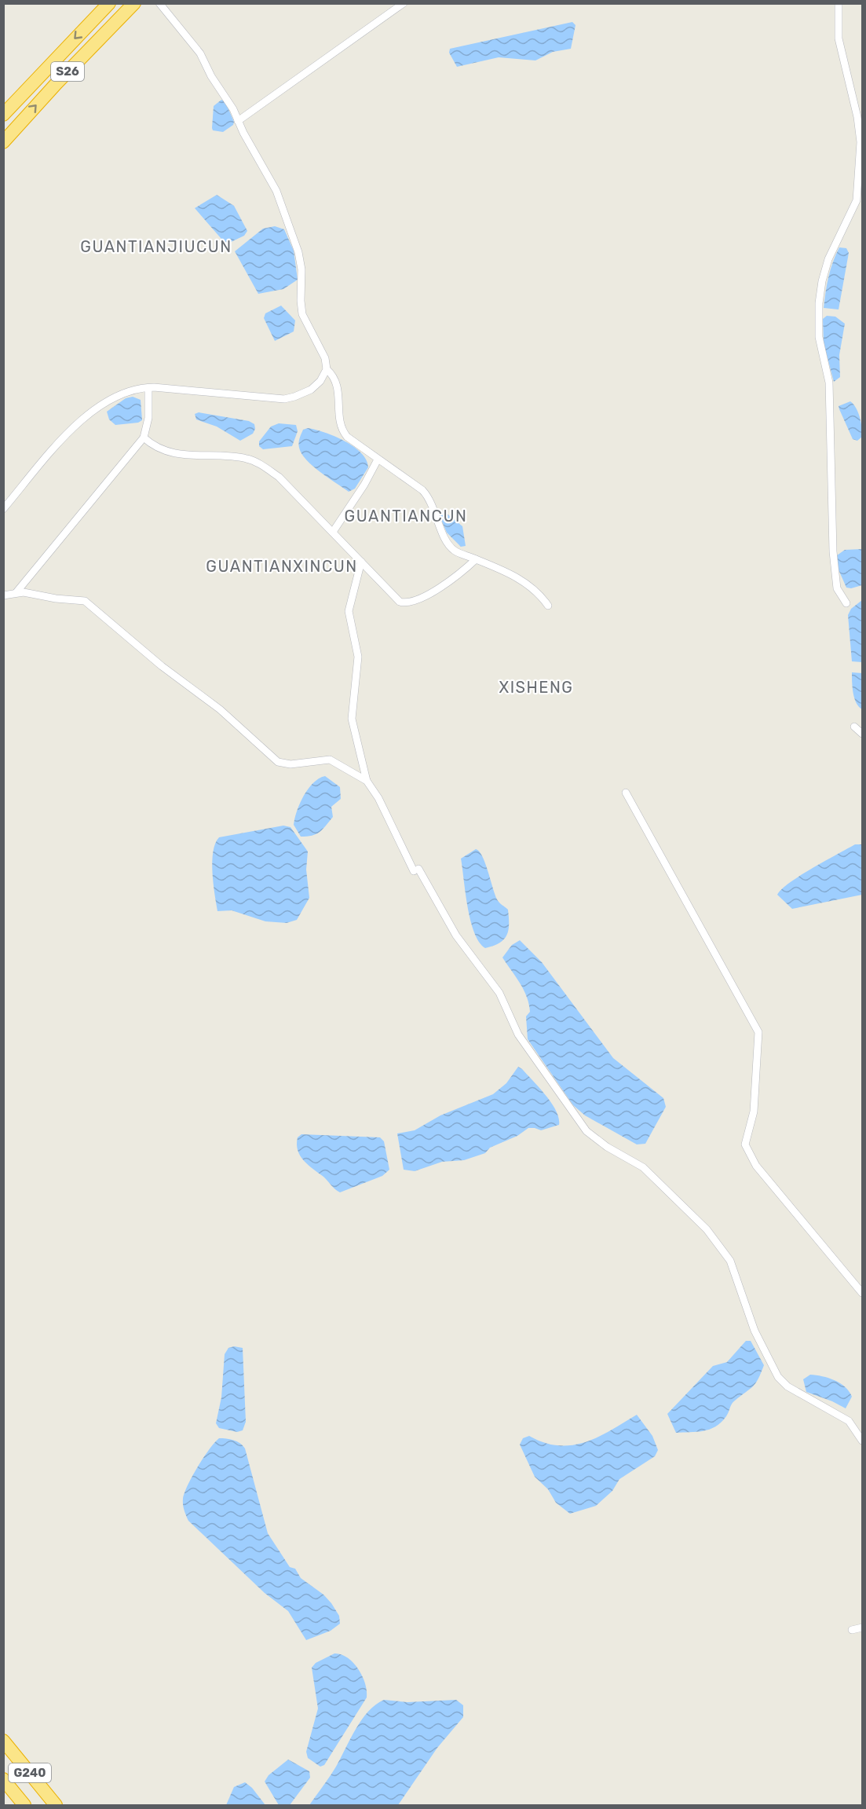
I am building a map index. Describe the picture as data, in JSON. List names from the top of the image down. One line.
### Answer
{"streets":{"highway":["S26","G240"]},"districts":["GUANTIANJIUCUN","GUANTIANCUN","GUANTIANXINCUN","XISHENG"]}
